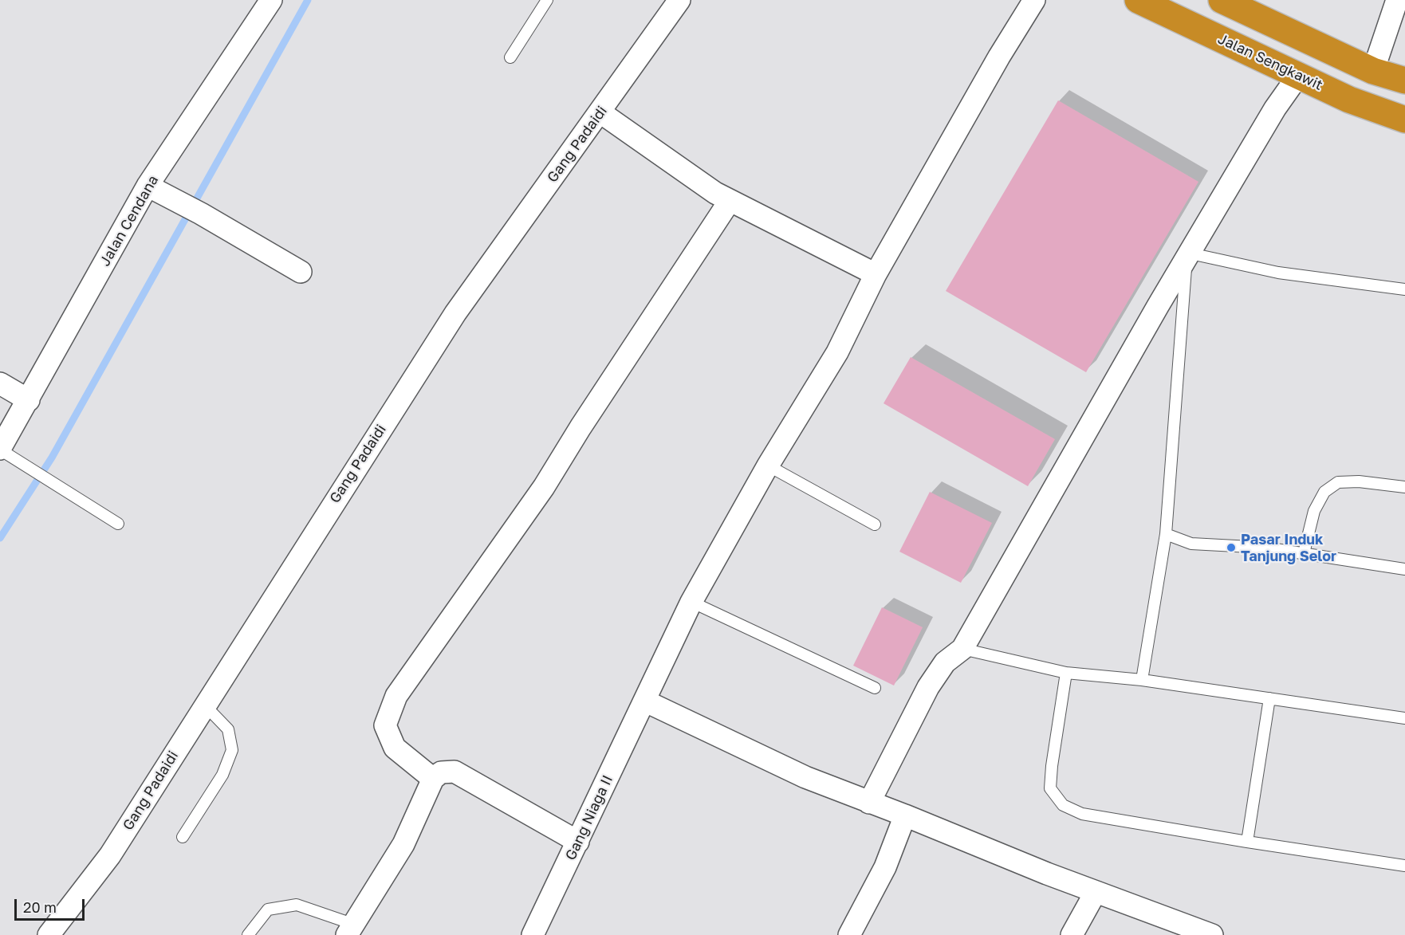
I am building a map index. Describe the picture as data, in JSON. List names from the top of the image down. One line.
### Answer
{"streets":{"highway":["Jalan Sengkawit"],"street":["Gang Padaidi","Jalan Cendana","Gang Niaga II"]},"places":["Pasar Induk Tanjung Selor"],"scale_bar":"20 m"}
